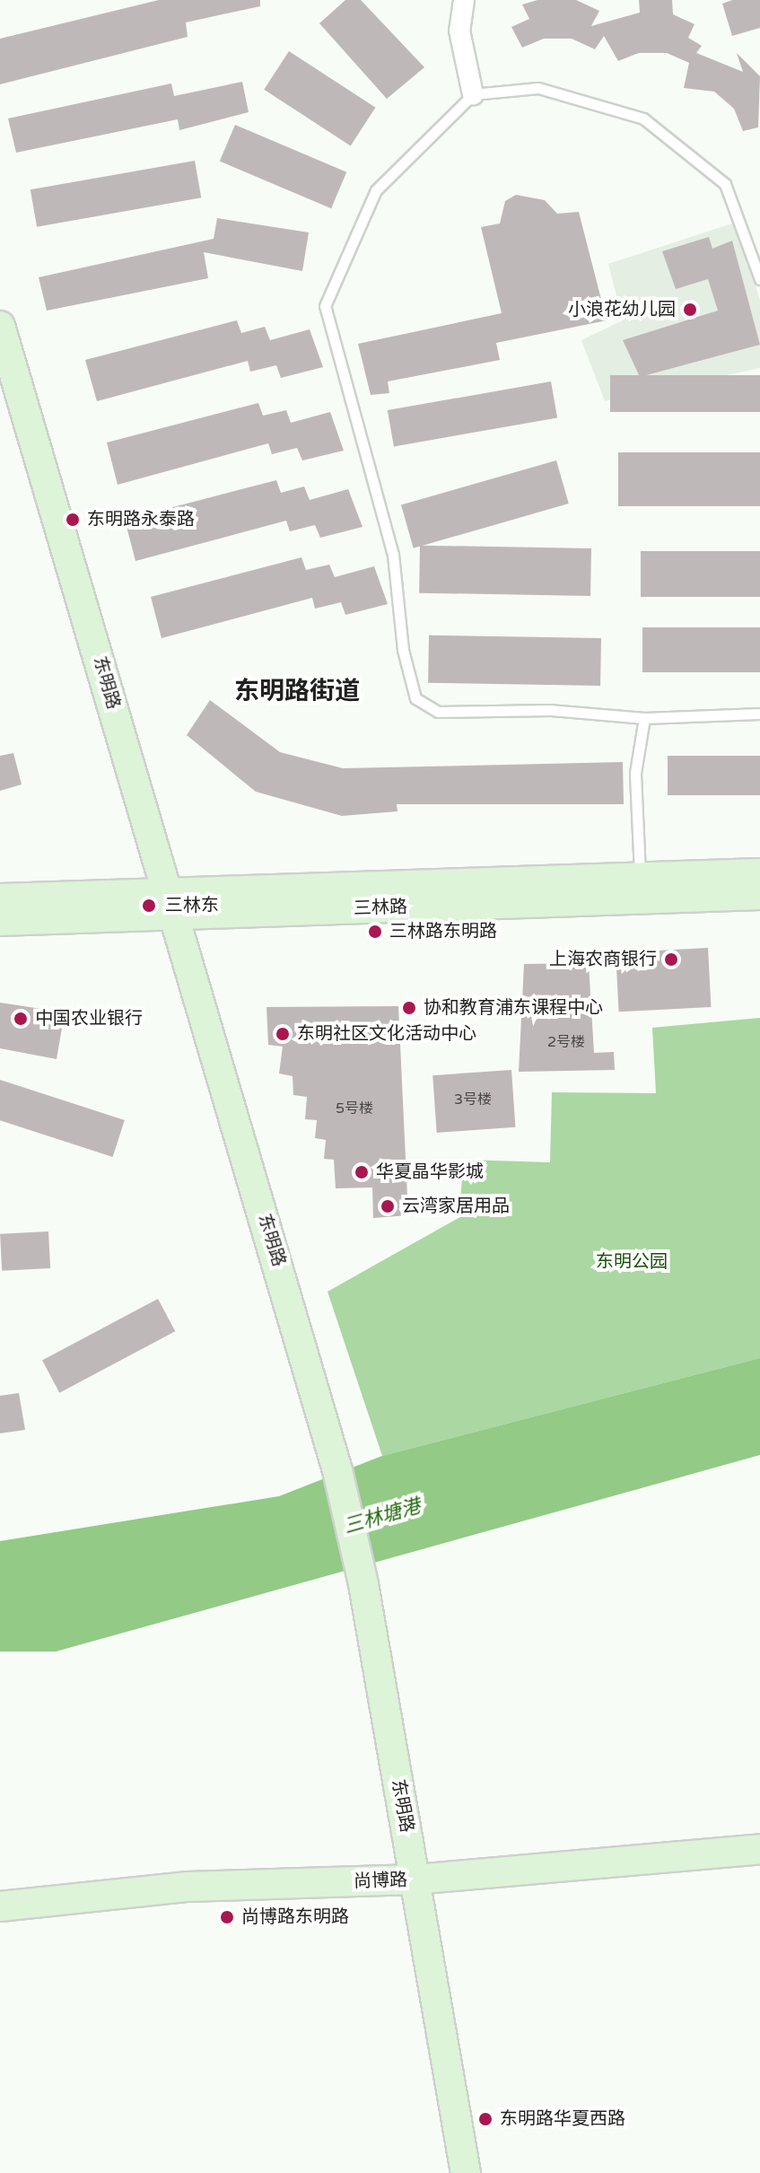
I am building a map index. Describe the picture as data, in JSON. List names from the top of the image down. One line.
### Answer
{"streets":{"main road":["东明路","三林路","尚博路"]},"crossings":[["东明路","三林路"],["东明路","尚博路"]],"districts":["东明路街道"],"water":["三林塘港"],"parks":["东明公园"],"places":["小浪花幼儿园","东明路永泰路","三林东","三林路东明路","上海农商银行","协和教育浦东课程中心","中国农业银行","东明社区文化活动中心","华夏晶华影城","云湾家居用品","尚博路东明路","东明路华夏西路"],"house_numbers":["2号楼","3号楼","5号楼"]}
